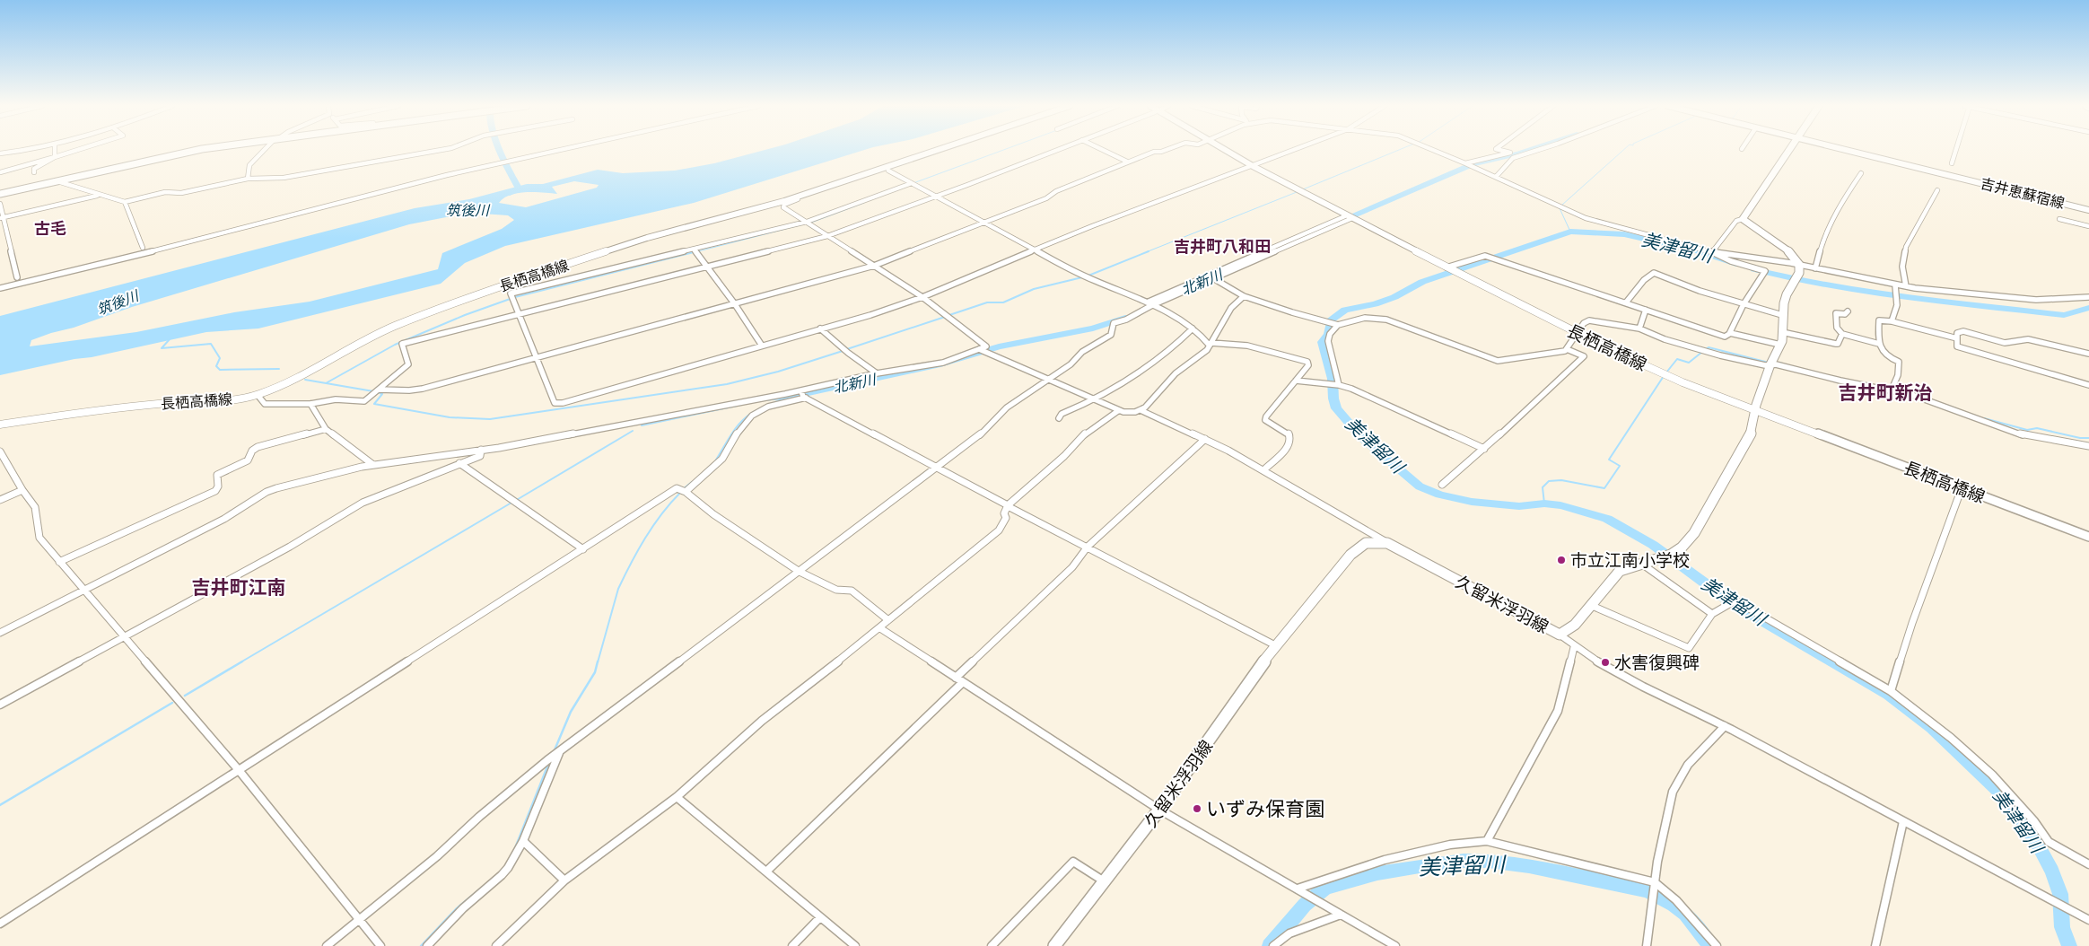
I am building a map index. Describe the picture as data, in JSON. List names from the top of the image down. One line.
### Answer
{"streets":{"main road":["吉井恵蘇宿線","長栖高橋線","久留米浮羽線"]},"crossings":[["長栖高橋線","久留米浮羽線"]],"districts":["古毛","吉井町八和田","吉井町新治","吉井町江南"],"water":["筑後川","美津留川","北新川"],"places":["市立江南小学校","水害復興碑","いずみ保育園"]}
